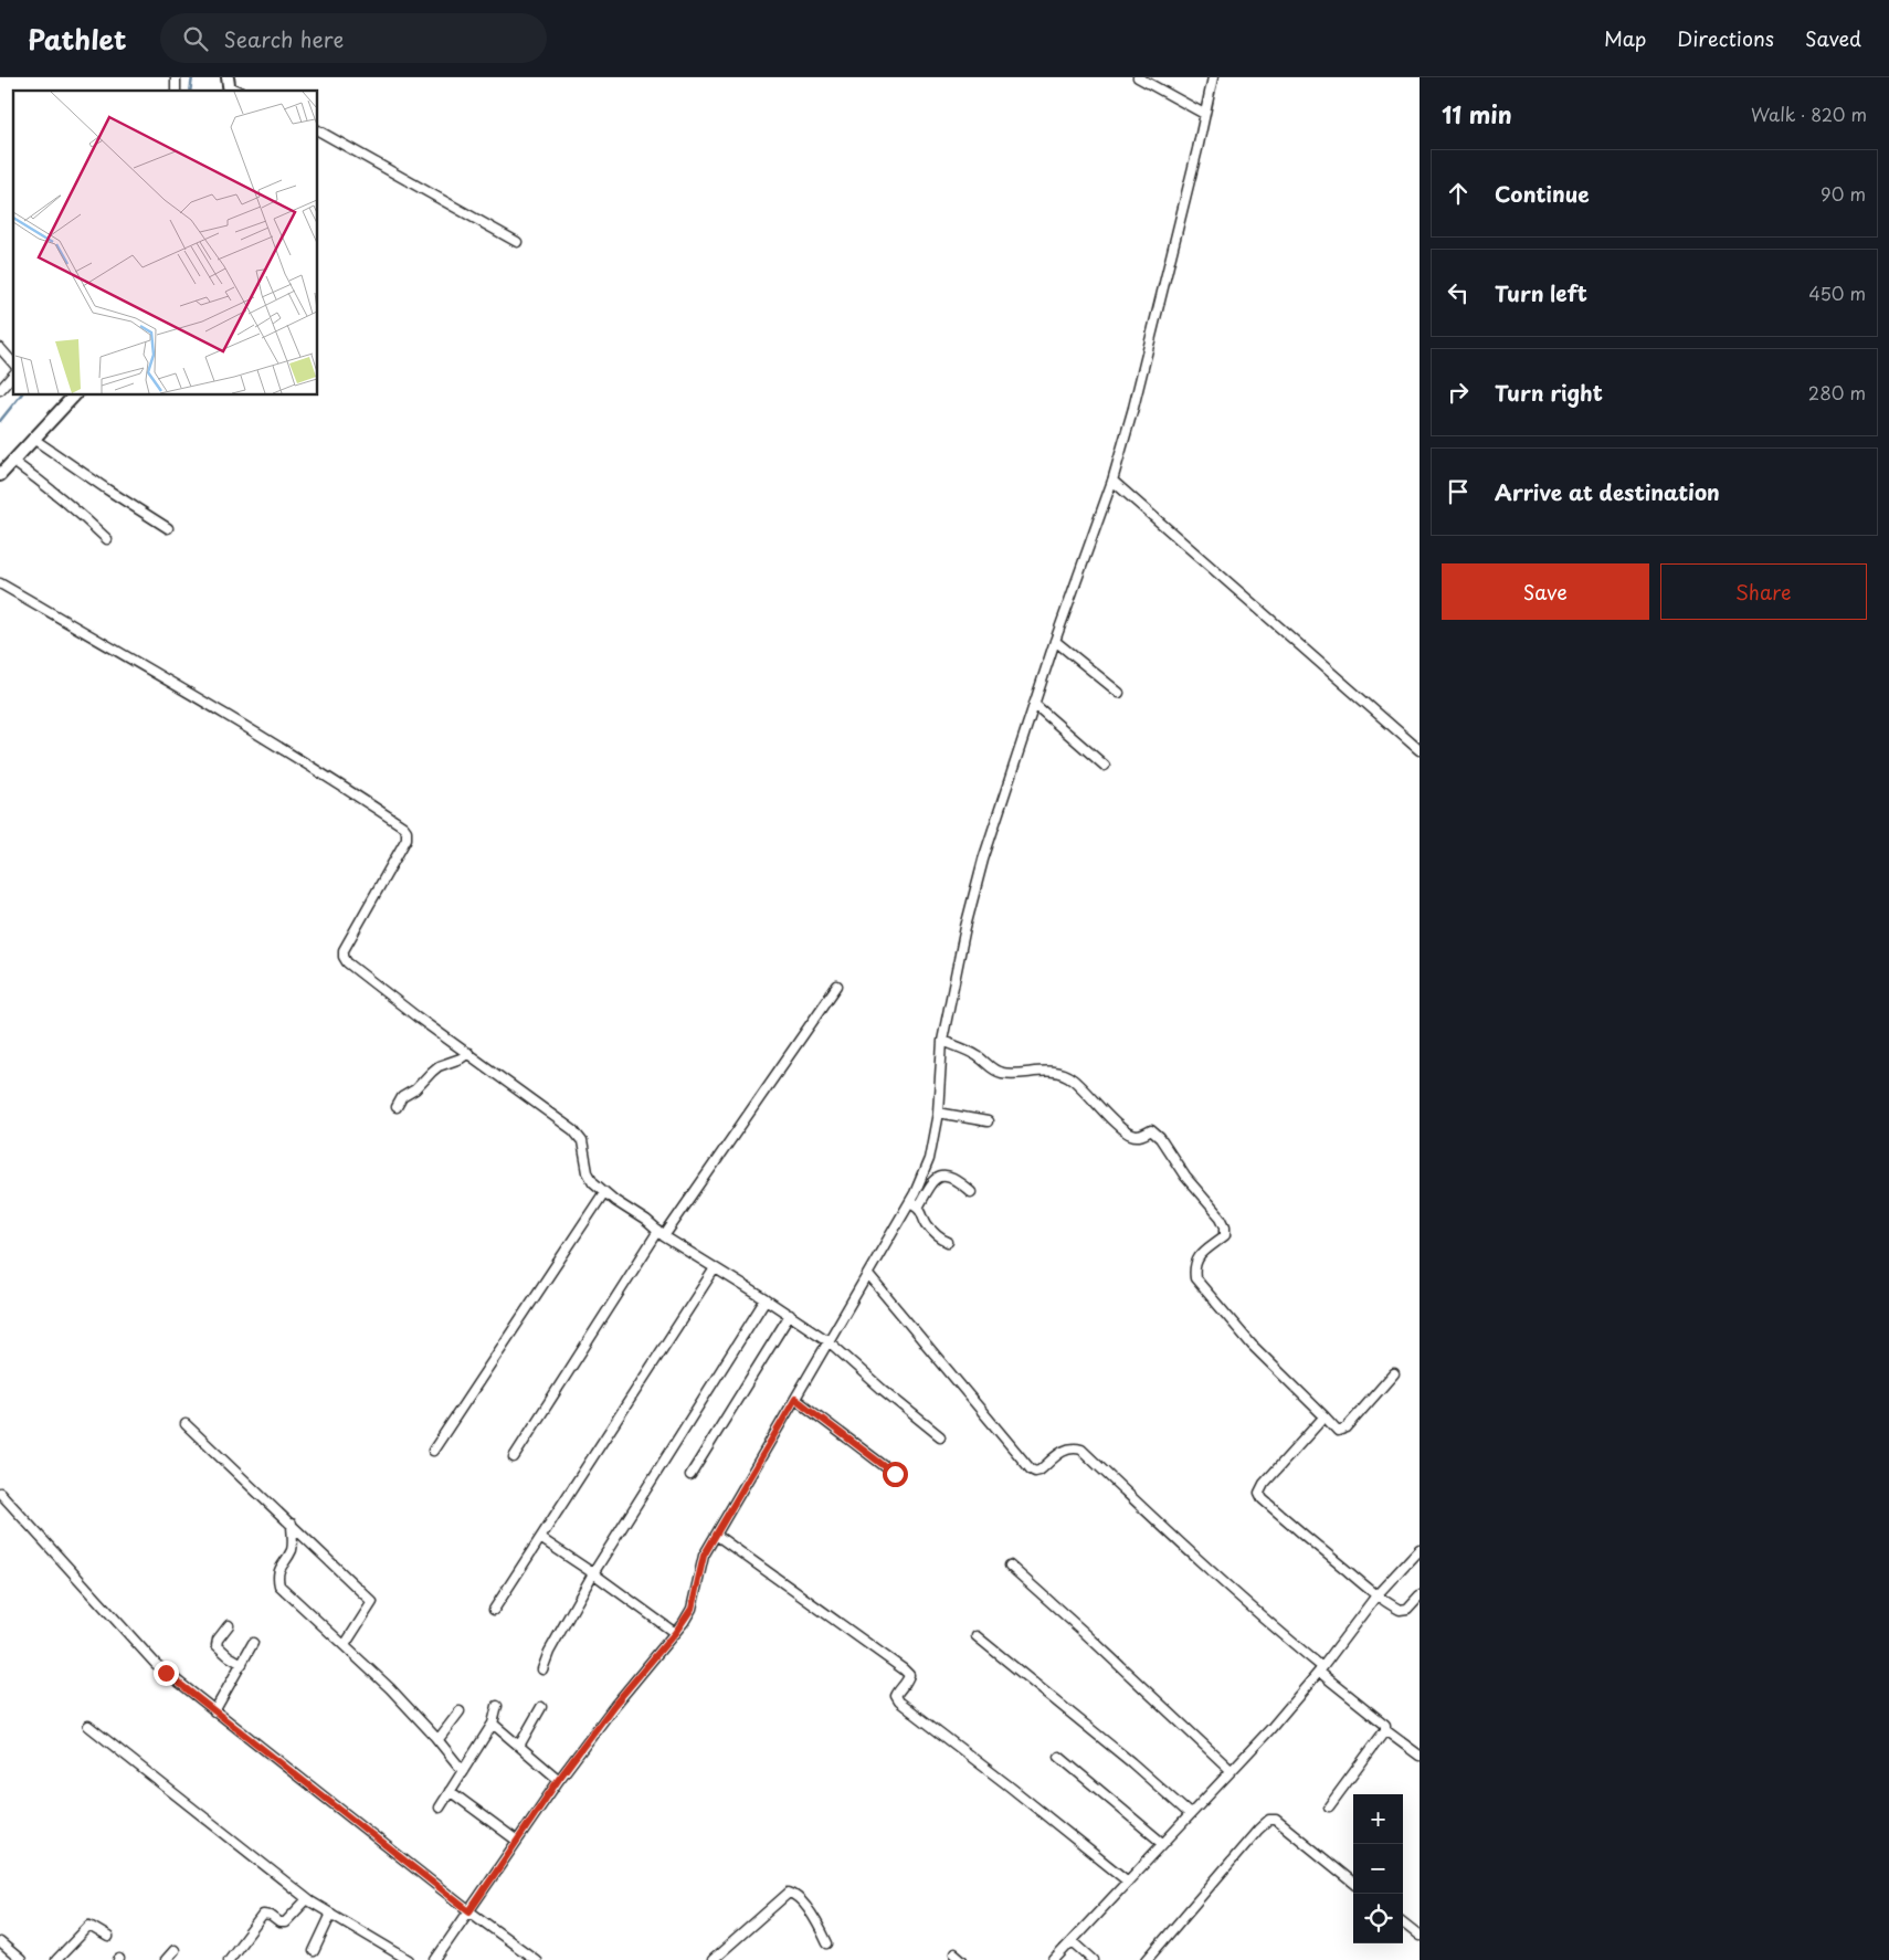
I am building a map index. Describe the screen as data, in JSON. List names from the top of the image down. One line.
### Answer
{"page":{"header":"Pathlet","search":"Search here","nav":["Map","Directions","Saved"],"heading":["11 min","Walk · 820 m"],"list":[["Continue","90 m"],["Turn left","450 m"],["Turn right","280 m"],"Arrive at destination"],"buttons":["Save","Share"],"map_buttons":["+","−"]}}
